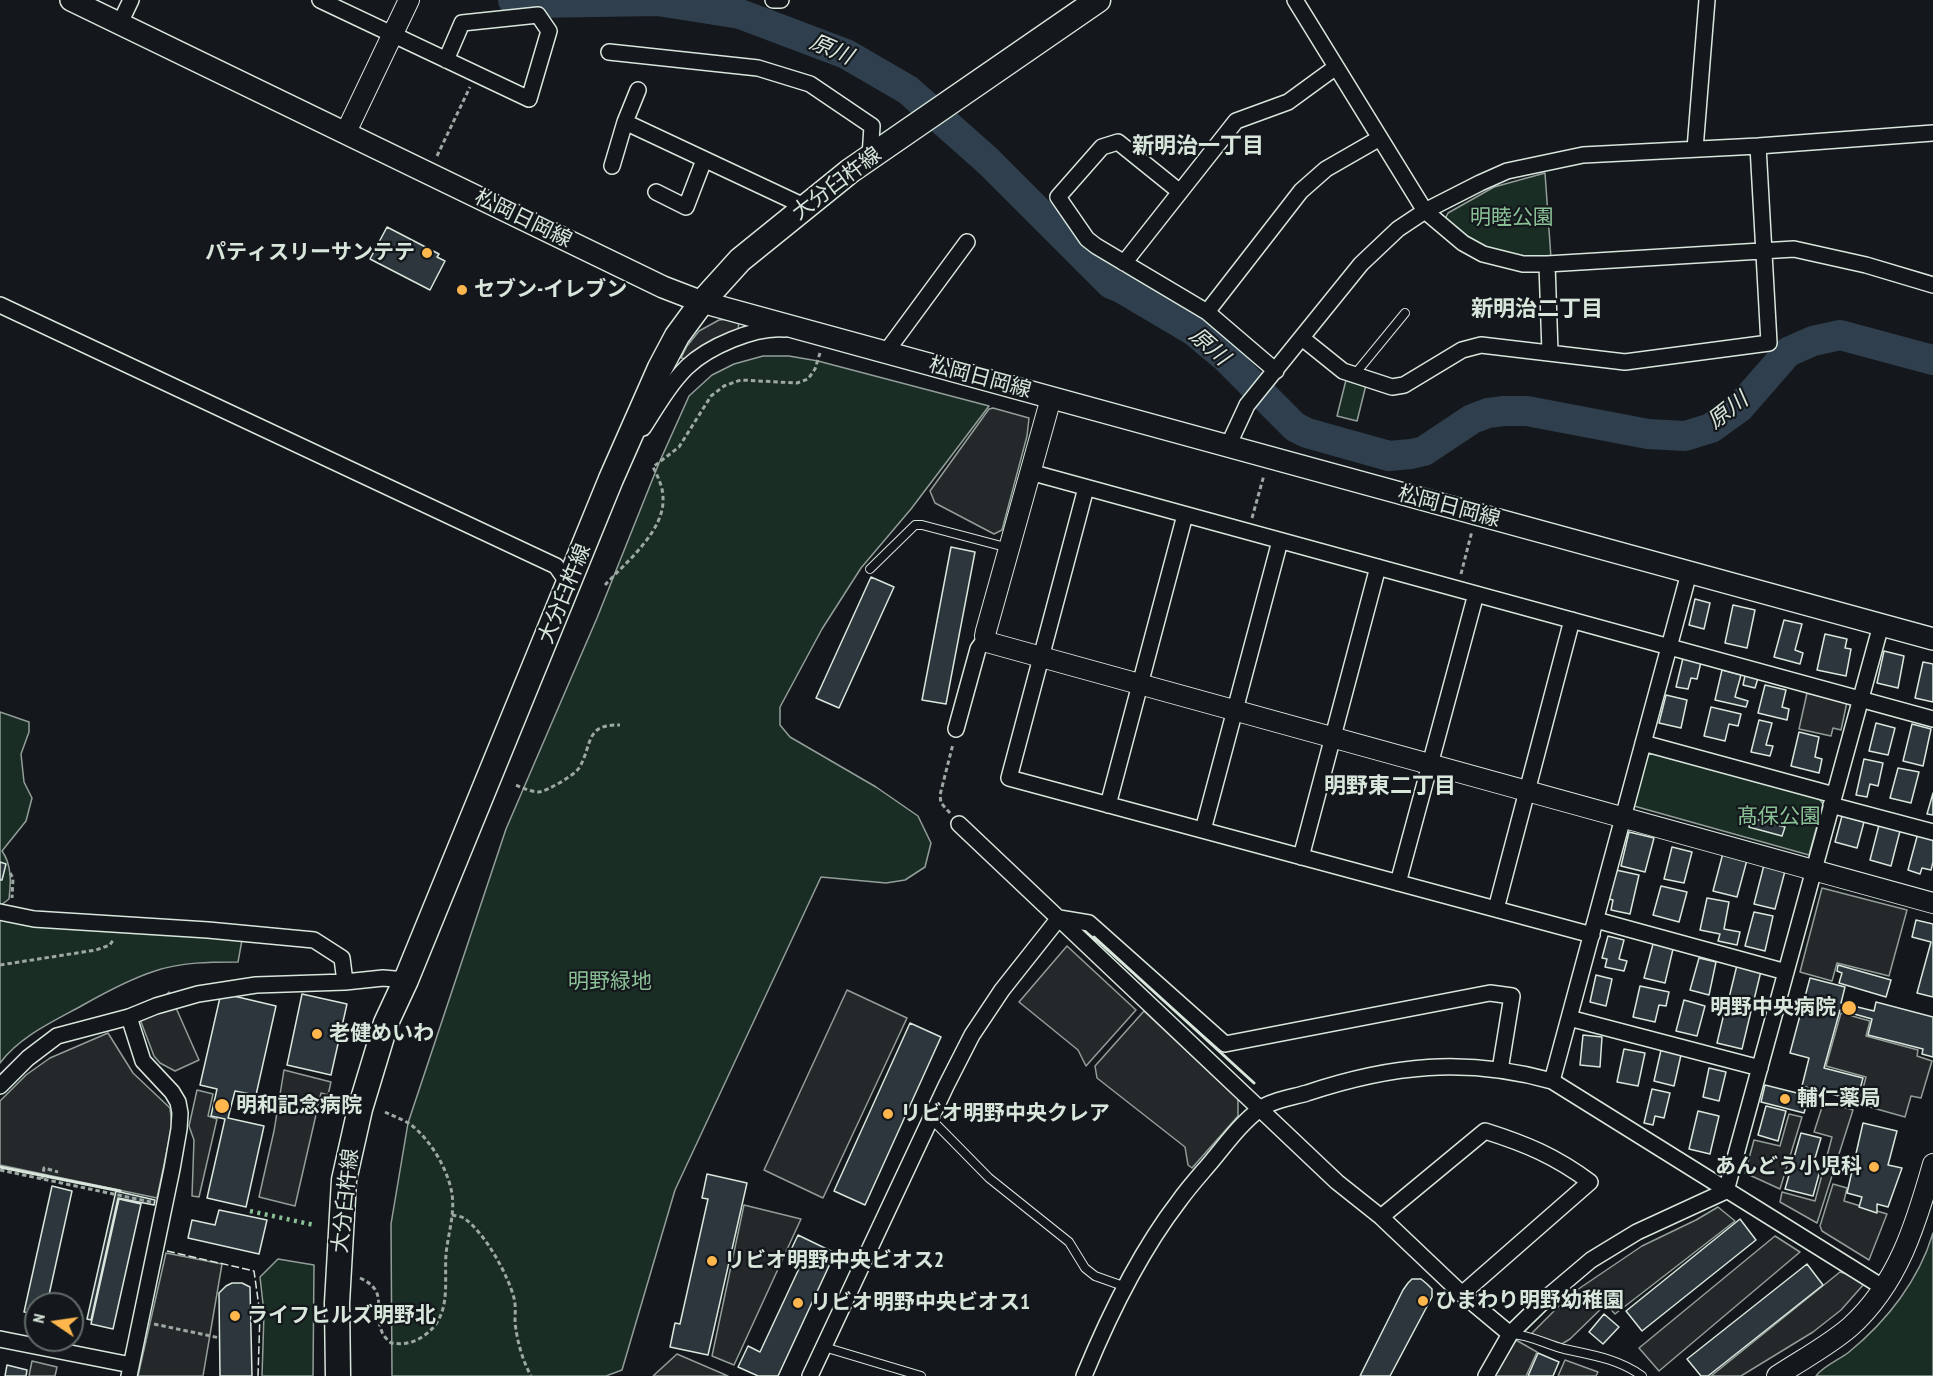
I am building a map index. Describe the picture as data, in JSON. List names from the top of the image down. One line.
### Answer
{"streets":{"main road":["大分臼杵線","松岡日岡線"]},"crossings":[["大分臼杵線","松岡日岡線"]],"districts":["新明治一丁目","新明治二丁目","明野東二丁目"],"water":["原川"],"parks":["明睦公園","髙保公園","明野緑地"],"places":["パティスリーサンテテ","セブン-イレブン","明野中央病院","老健めいわ","輔仁薬局","明和記念病院","リビオ明野中央クレア","あんどう小児科","リビオ明野中央ビオス2","ひまわり明野幼稚園","リビオ明野中央ビオス1","ライフヒルズ明野北"],"north":"left"}
